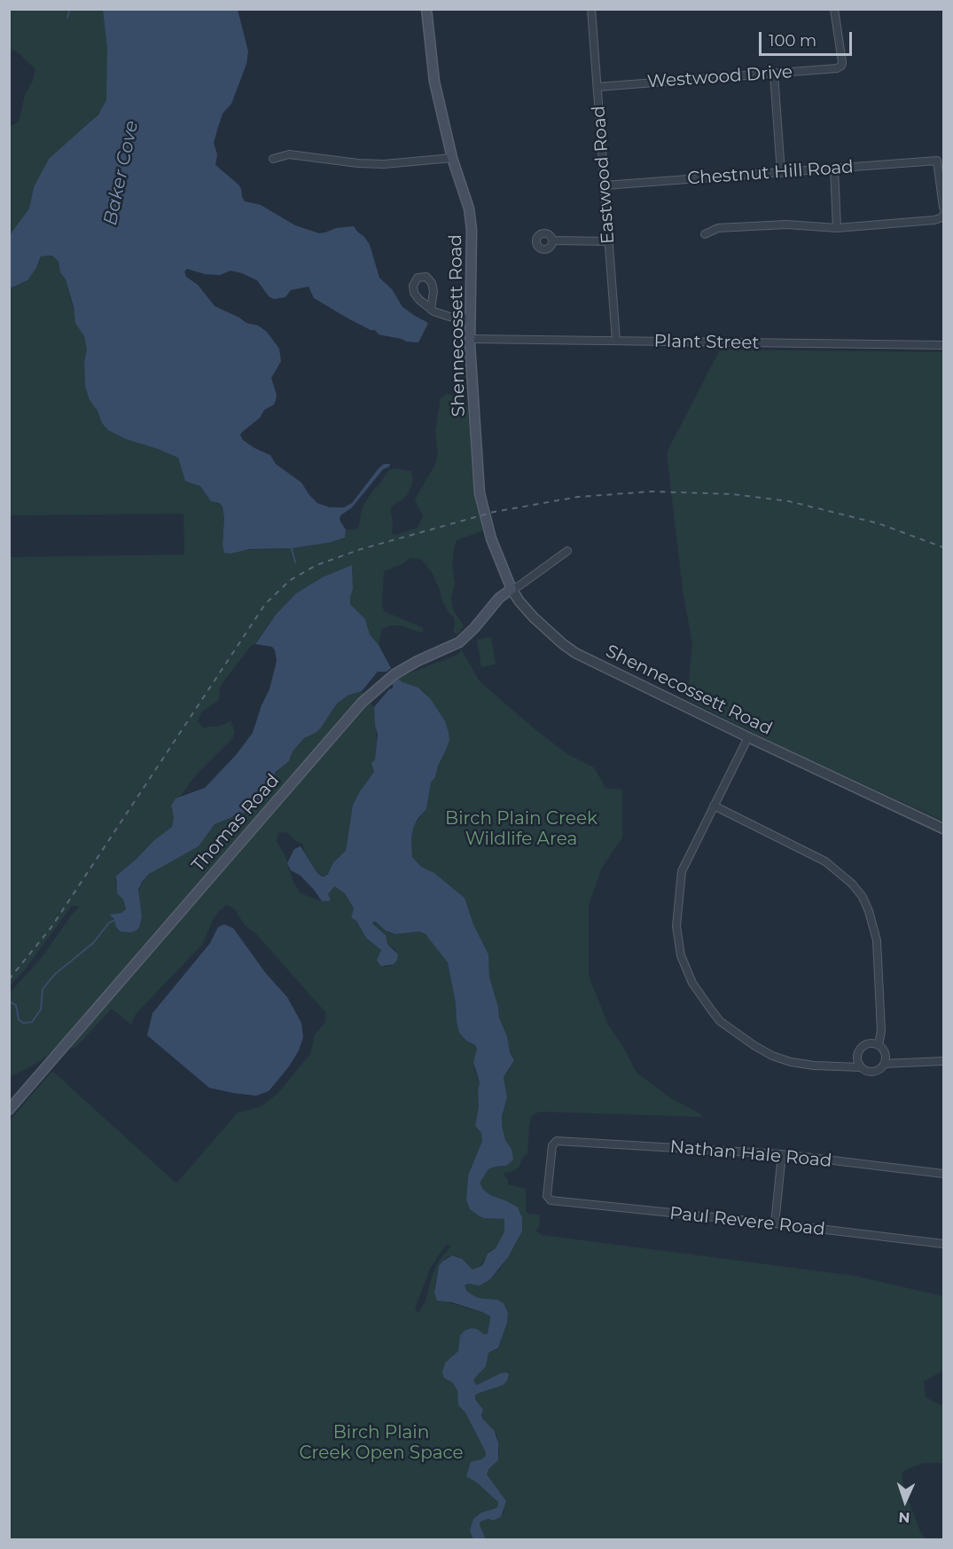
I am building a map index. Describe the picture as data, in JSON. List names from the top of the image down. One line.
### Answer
{"streets":{"main road":["Shennecossett Road","Thomas Road"],"street":["Westwood Drive","Chestnut Hill Road","Eastwood Road","Plant Street","Nathan Hale Road","Paul Revere Road"]},"crossings":[["Westwood Drive","Eastwood Road"],["Chestnut Hill Road","Eastwood Road"],["Eastwood Road","Plant Street"],["Shennecossett Road","Plant Street"],["Shennecossett Road","Thomas Road"],["Nathan Hale Road","Paul Revere Road"]],"water":["Baker Cove"],"parks":["Birch Plain Creek Wildlife Area","Birch Plain Creek Open Space"],"scale_bar":"100 m","north":"bottom"}
